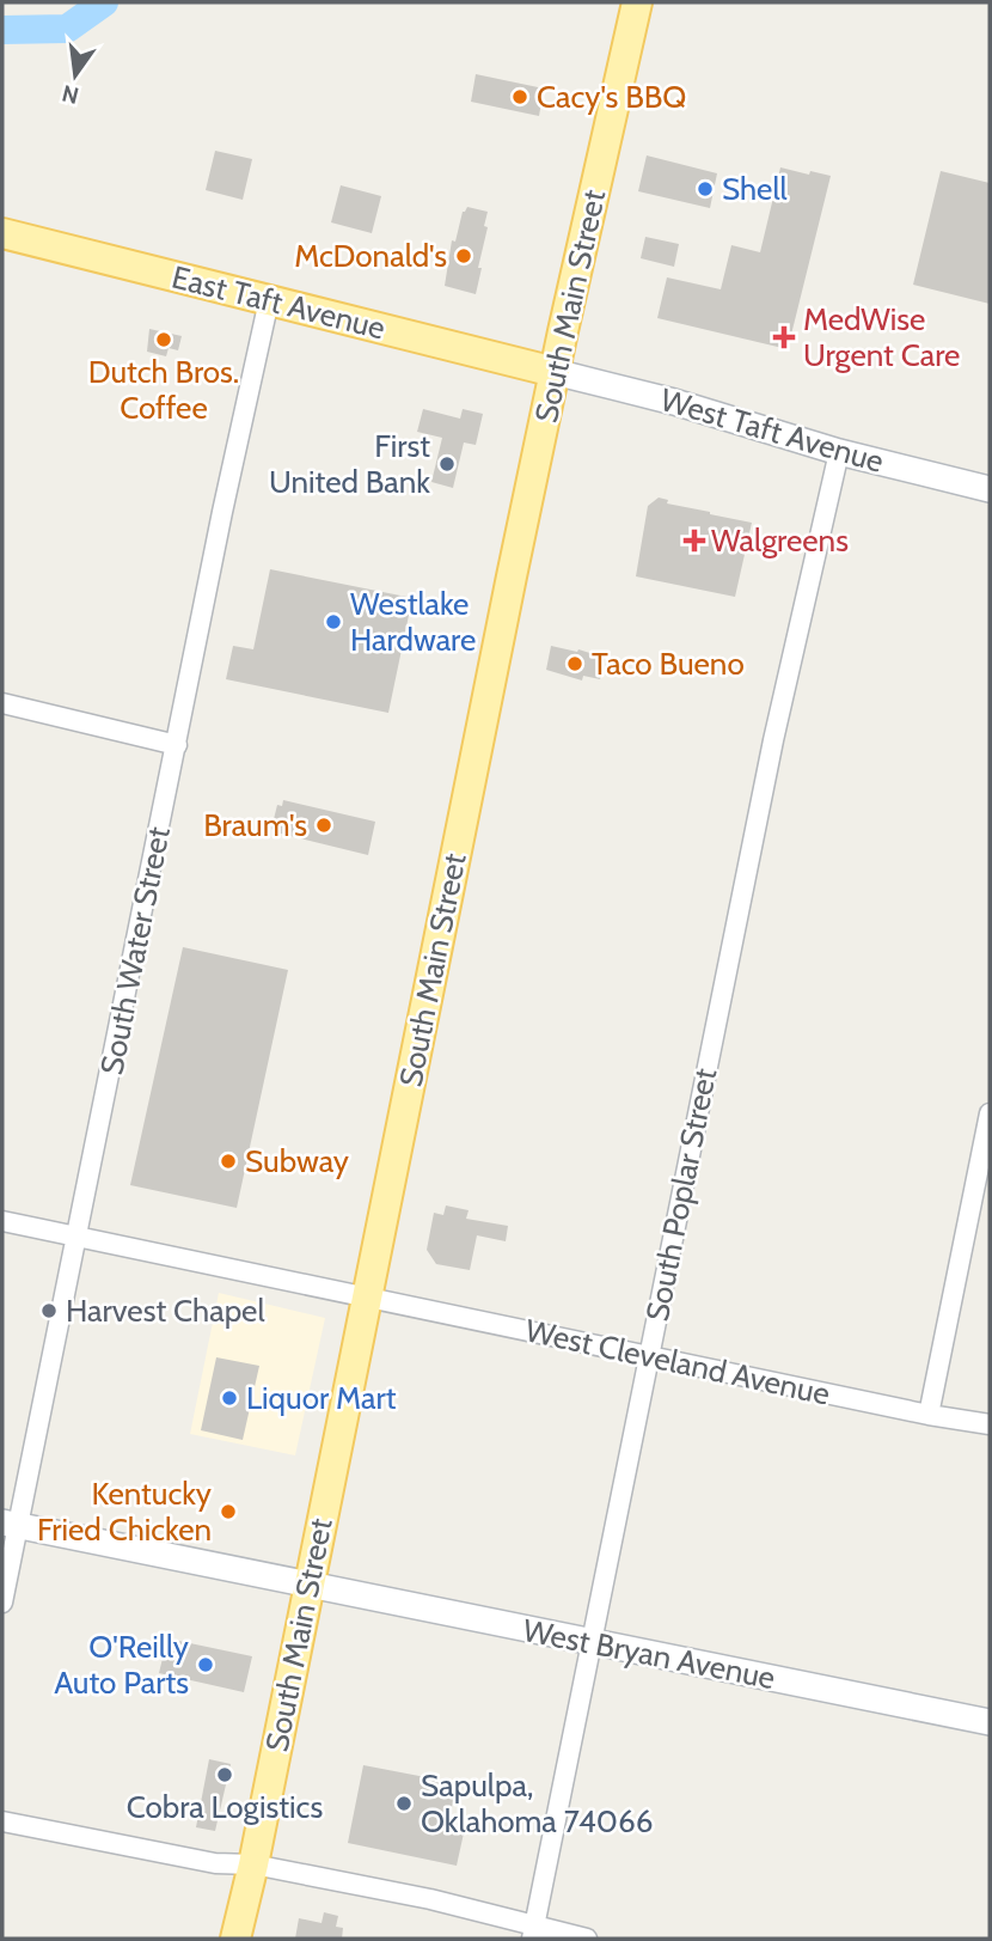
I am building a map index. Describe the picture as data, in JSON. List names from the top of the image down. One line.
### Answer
{"streets":{"main road":["East Taft Avenue","South Main Street"],"street":["West Taft Avenue","South Water Street","South Poplar Street","West Cleveland Avenue","West Bryan Avenue"]},"crossings":[["East Taft Avenue","South Main Street"],["East Taft Avenue","West Taft Avenue"],["East Taft Avenue","South Water Street"],["South Main Street","West Taft Avenue"],["South Main Street","West Cleveland Avenue"],["South Main Street","West Bryan Avenue"],["West Taft Avenue","South Poplar Street"],["South Water Street","West Cleveland Avenue"],["South Water Street","West Bryan Avenue"],["South Poplar Street","West Cleveland Avenue"],["South Poplar Street","West Bryan Avenue"]],"places":{"other":["Cacy's BBQ","Shell","McDonald's","Dutch Bros. Coffee","First United Bank","Westlake Hardware","Taco Bueno","Braum's","Subway","Harvest Chapel","Liquor Mart","Kentucky Fried Chicken","O'Reilly Auto Parts","Cobra Logistics","Sapulpa, Oklahoma 74066"],"health":["MedWise Urgent Care","Walgreens"]},"north":"bottom"}
